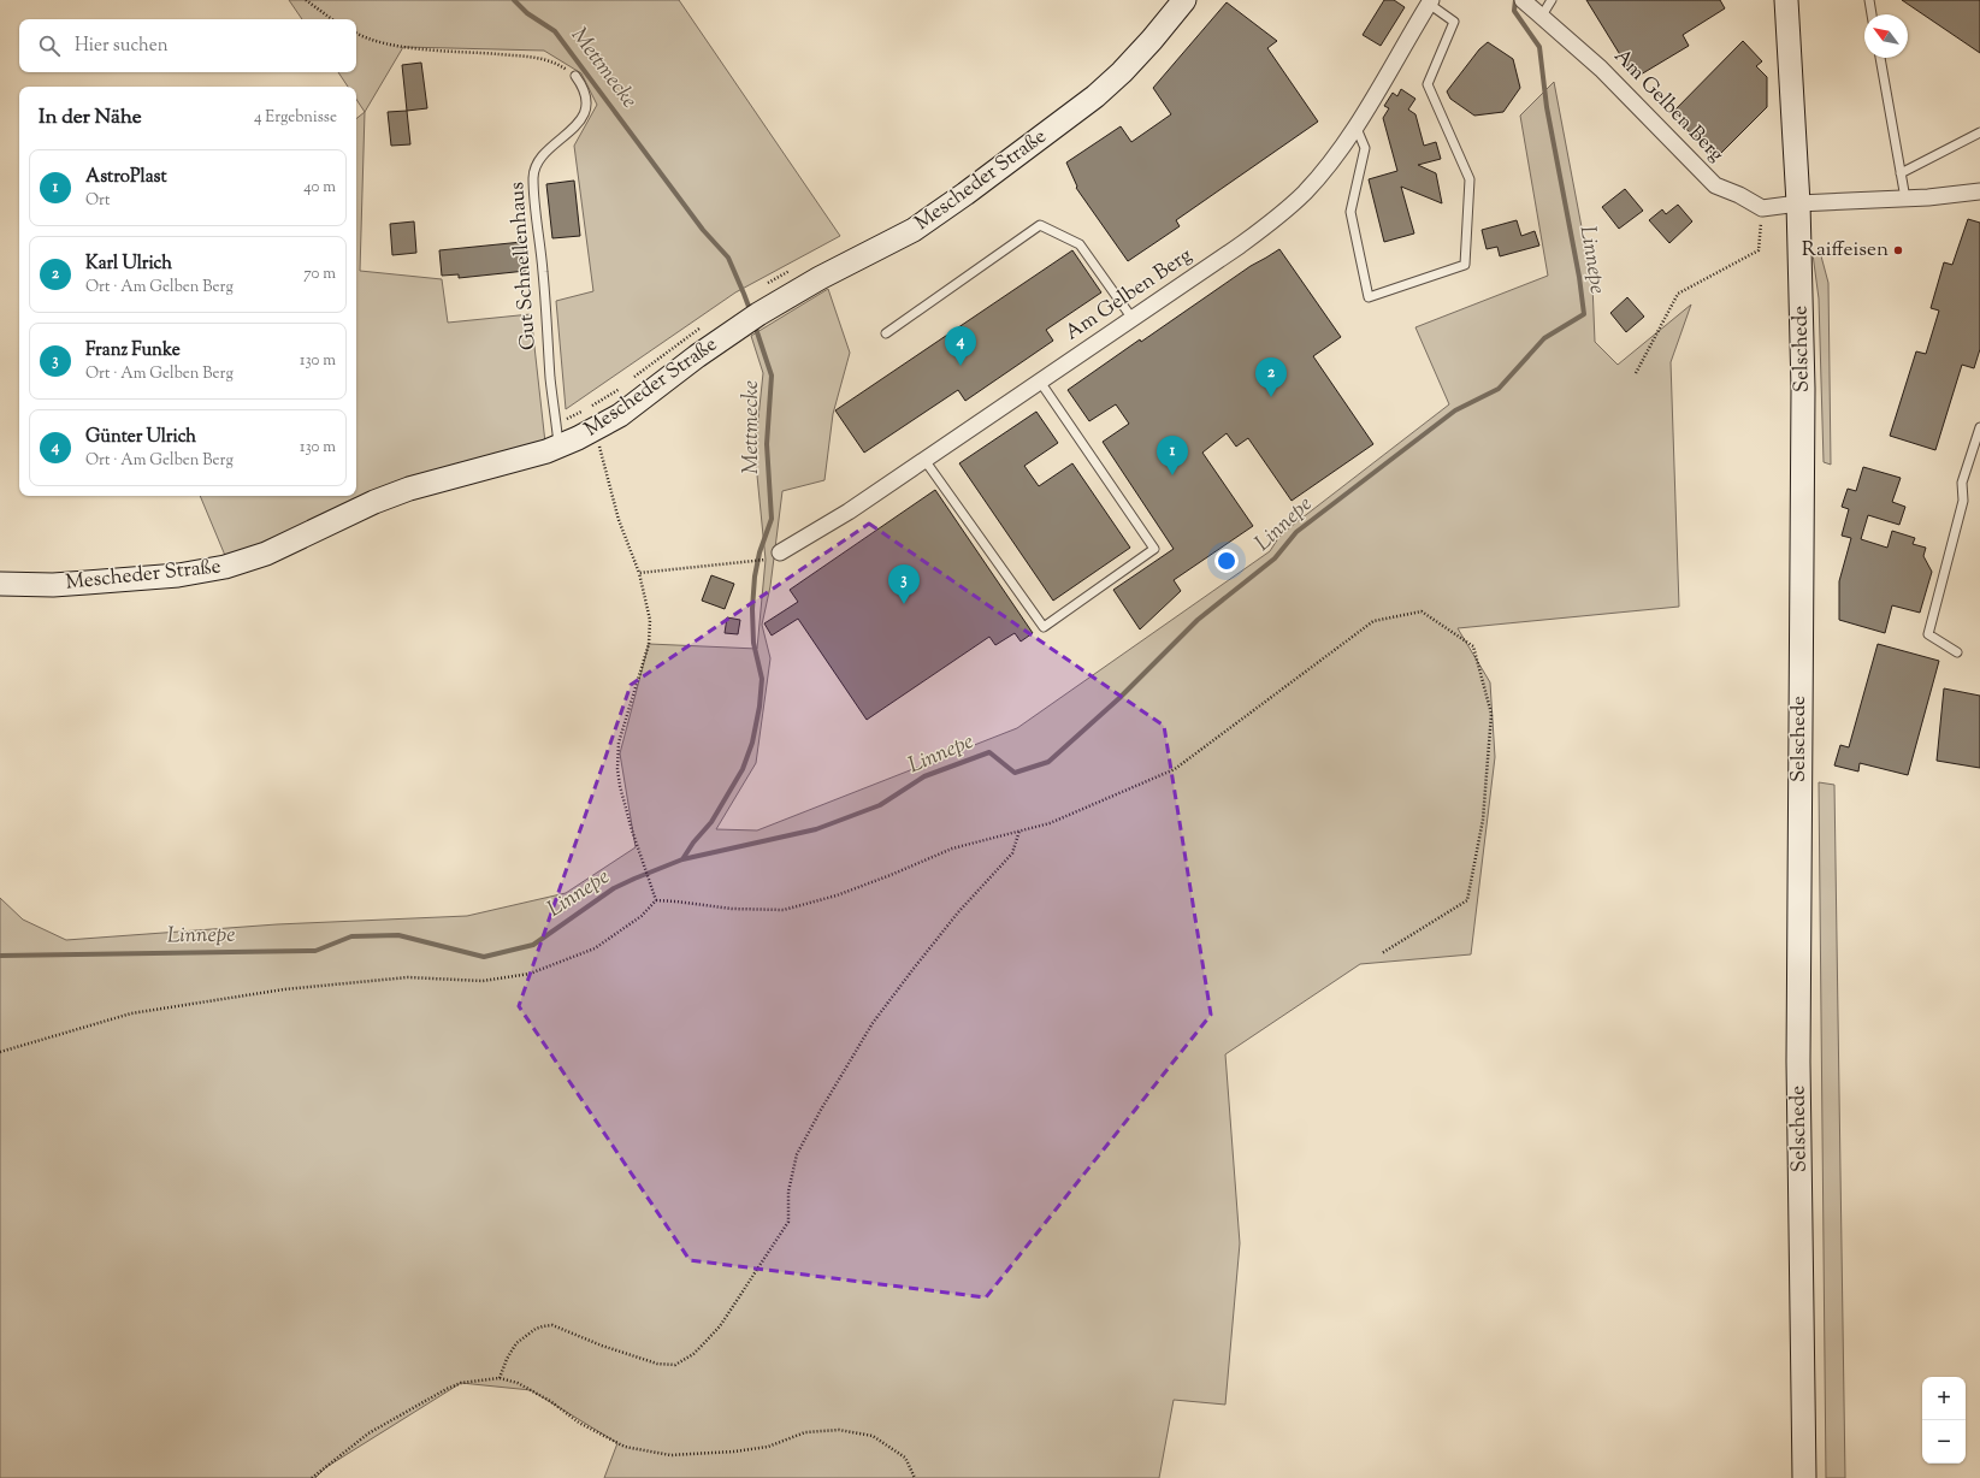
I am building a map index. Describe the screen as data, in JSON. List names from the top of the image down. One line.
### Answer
{"streets":{"street":["Am Gelben Berg","Mescheder Straße","Selschede"],"lane":["Gut Schnellenhaus"]},"crossings":[["Mescheder Straße","Gut Schnellenhaus"]],"water":["Mettmecke","Linnepe"],"places":["Raiffeisen"],"north":"top left","page":{"search":"Hier suchen","heading":["In der Nähe","4 Ergebnisse"],"list":[{"mark":"1","name":"AstroPlast","note":"Ort","value":"40 m"},{"mark":"2","name":"Karl Ulrich","note":"Ort · Am Gelben Berg","value":"70 m"},{"mark":"3","name":"Franz Funke","note":"Ort · Am Gelben Berg","value":"130 m"},{"mark":"4","name":"Günter Ulrich","note":"Ort · Am Gelben Berg","value":"130 m"}],"pins":["4","2","1","3"],"map_buttons":["+","−"]}}
